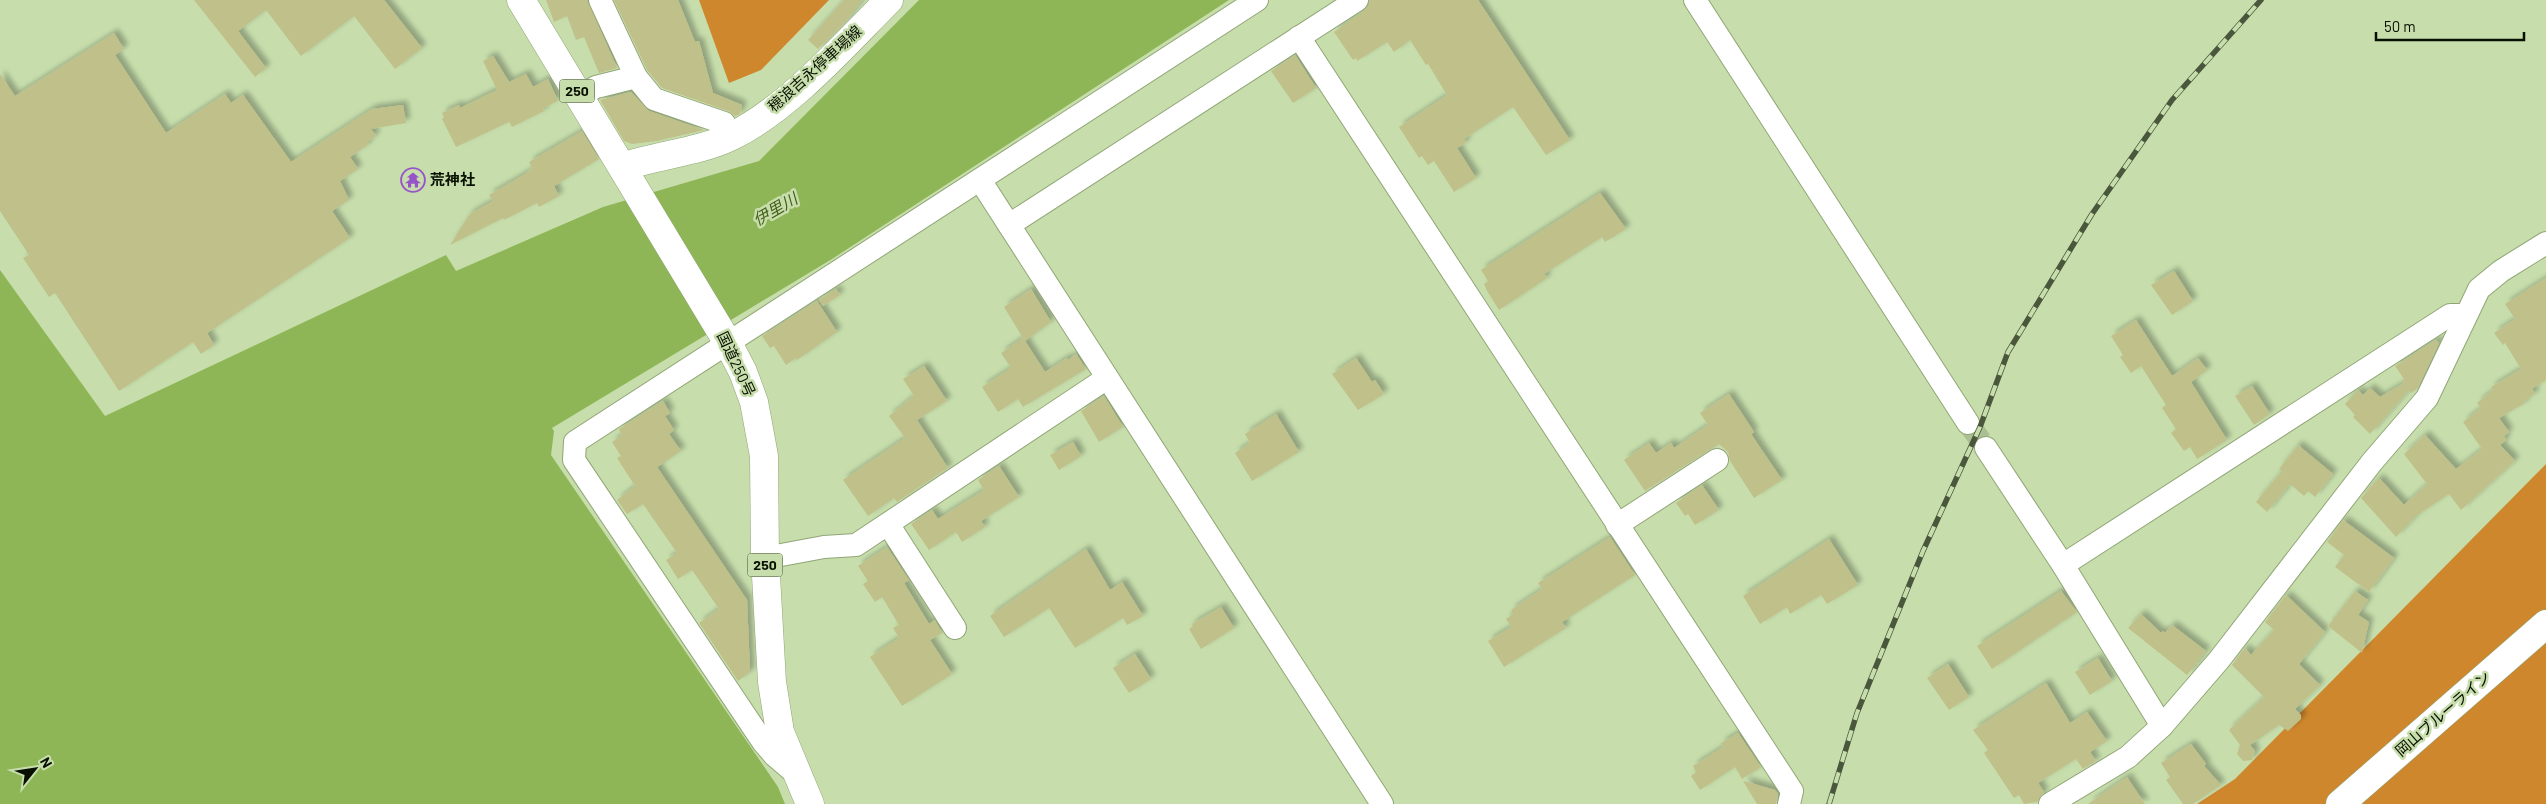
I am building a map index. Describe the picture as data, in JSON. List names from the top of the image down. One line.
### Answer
{"streets":{"main road":["穂浪吉永停車場線","250","国道250号","岡山ブルーライン"]},"crossings":[["穂浪吉永停車場線","国道250号"]],"water":["伊里川"],"places":{"temple":["荒神社"]},"scale_bar":"50 m","north":"top right"}
